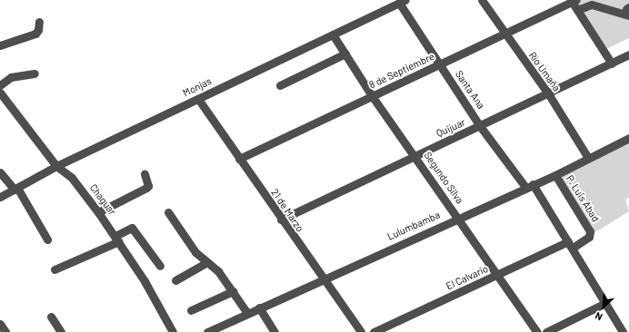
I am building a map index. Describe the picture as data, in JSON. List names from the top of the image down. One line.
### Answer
{"streets":{"street":["8 de Septiembre","Río Umaña","Monjas","Santa Ana","Quijuar","Segundo Silva","P. Luis Abad","Chaguar","21 de Marzo","Lulumbamba","El Calvario"]},"crossings":[["8 de Septiembre","Río Umaña"],["8 de Septiembre","Santa Ana"],["8 de Septiembre","Segundo Silva"],["8 de Septiembre","21 de Marzo"],["Río Umaña","Quijuar"],["Río Umaña","Lulumbamba"],["Monjas","Santa Ana"],["Monjas","Segundo Silva"],["Monjas","Chaguar"],["Monjas","21 de Marzo"],["Santa Ana","Quijuar"],["Santa Ana","Lulumbamba"],["Santa Ana","El Calvario"],["Quijuar","Segundo Silva"],["Quijuar","21 de Marzo"],["Segundo Silva","Lulumbamba"],["Segundo Silva","El Calvario"],["P. Luis Abad","Lulumbamba"],["P. Luis Abad","El Calvario"],["21 de Marzo","Lulumbamba"]],"north":"bottom left"}
